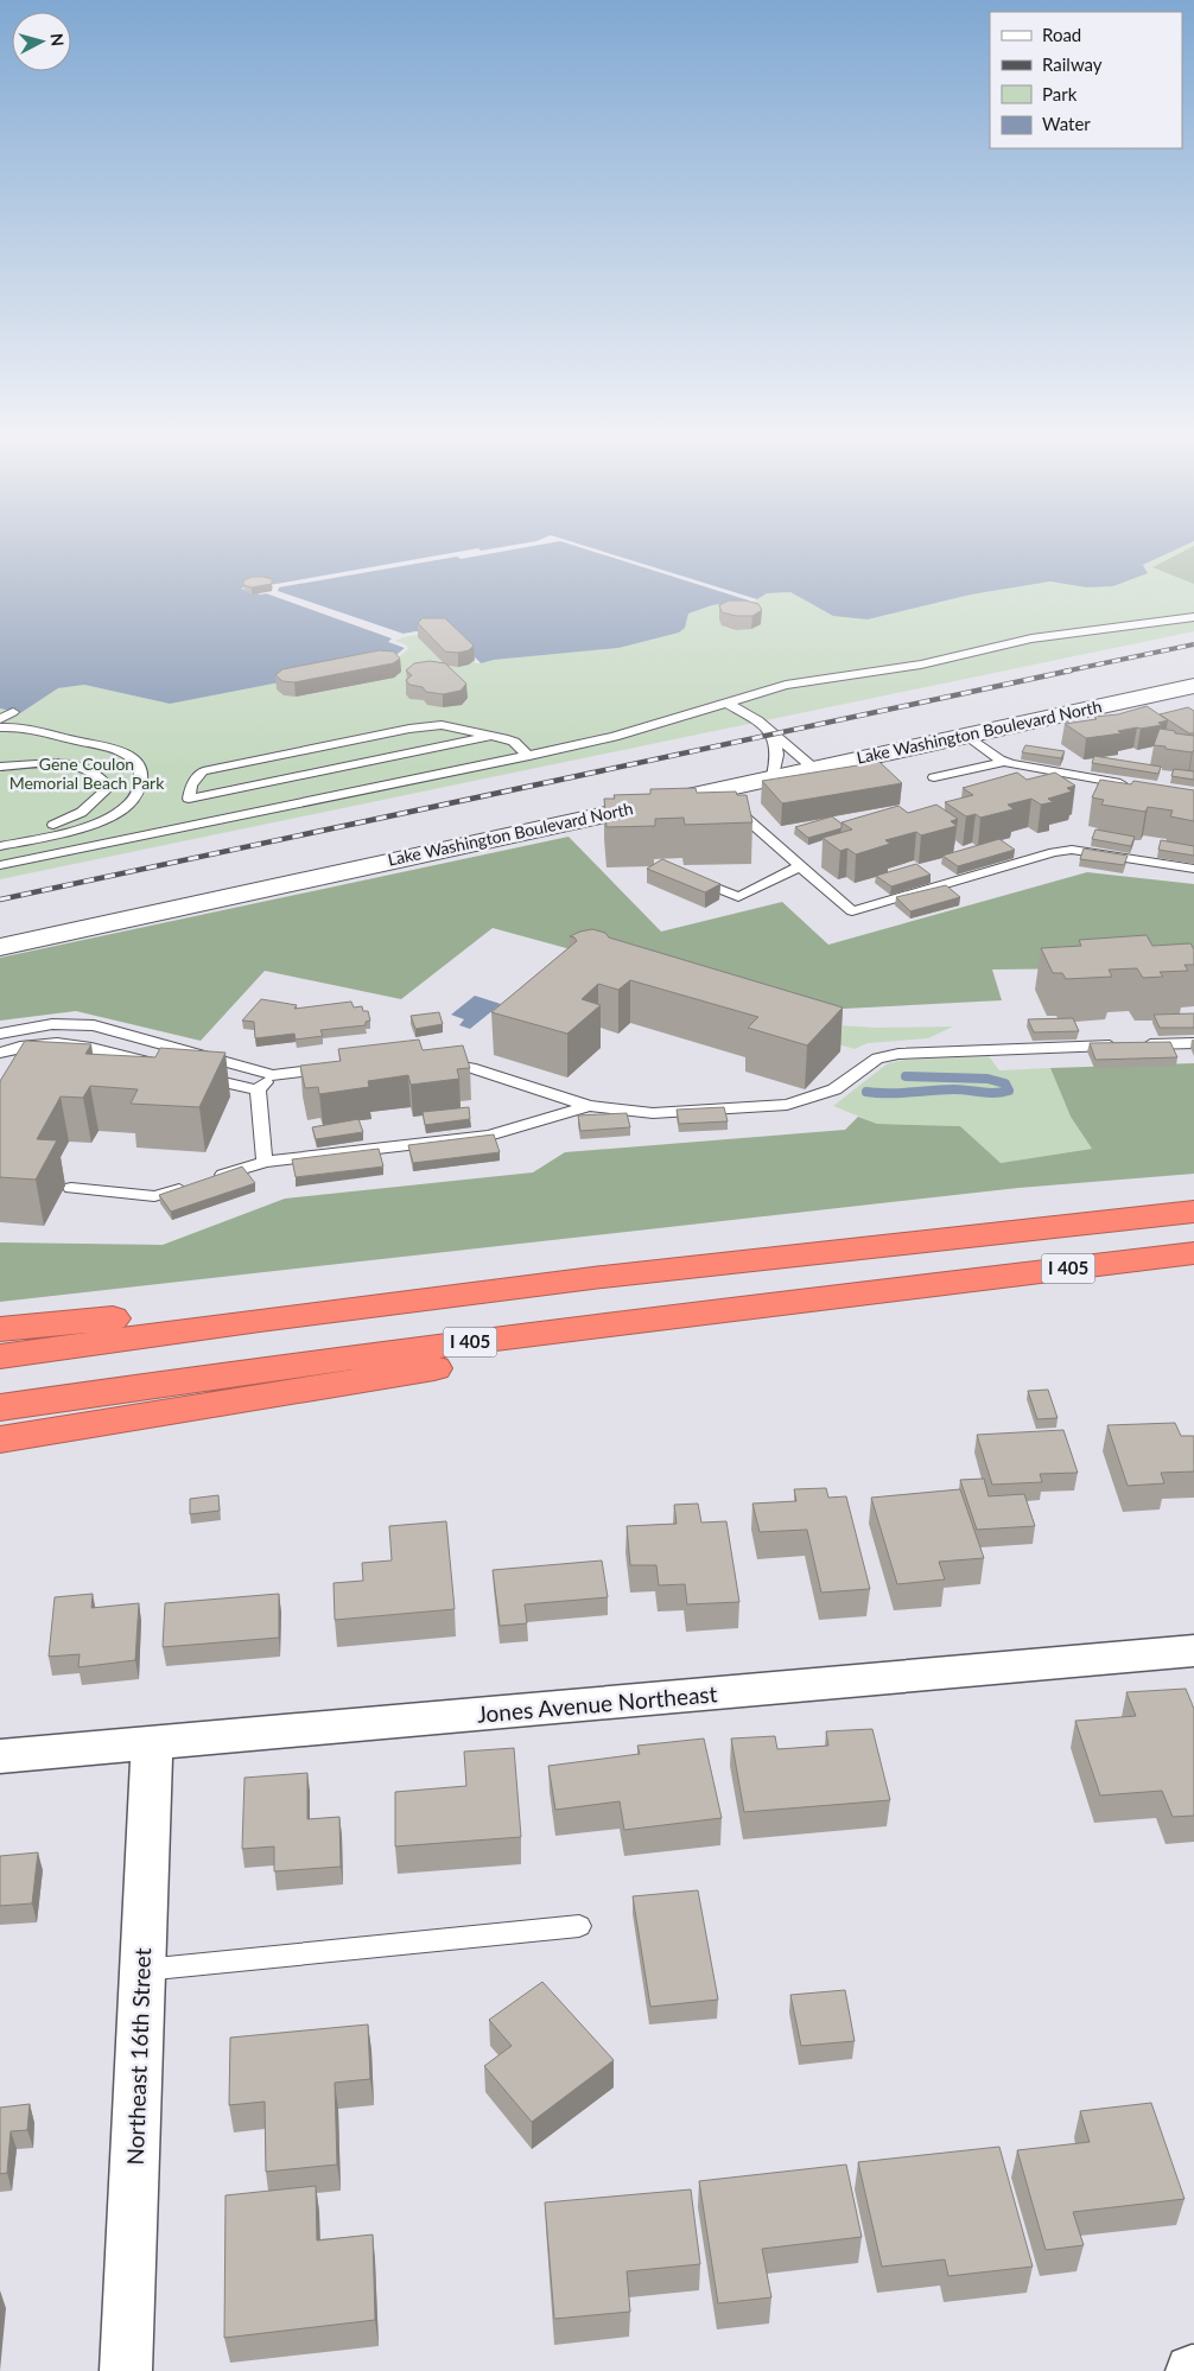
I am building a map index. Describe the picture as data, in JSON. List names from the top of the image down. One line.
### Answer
{"streets":{"highway":["I 405"],"street":["Lake Washington Boulevard North","Jones Avenue Northeast","Northeast 16th Street"]},"crossings":[["Jones Avenue Northeast","Northeast 16th Street"]],"parks":["Gene Coulon Memorial Beach Park"],"legend":["Road","Railway","Park","Water"],"north":"right"}
